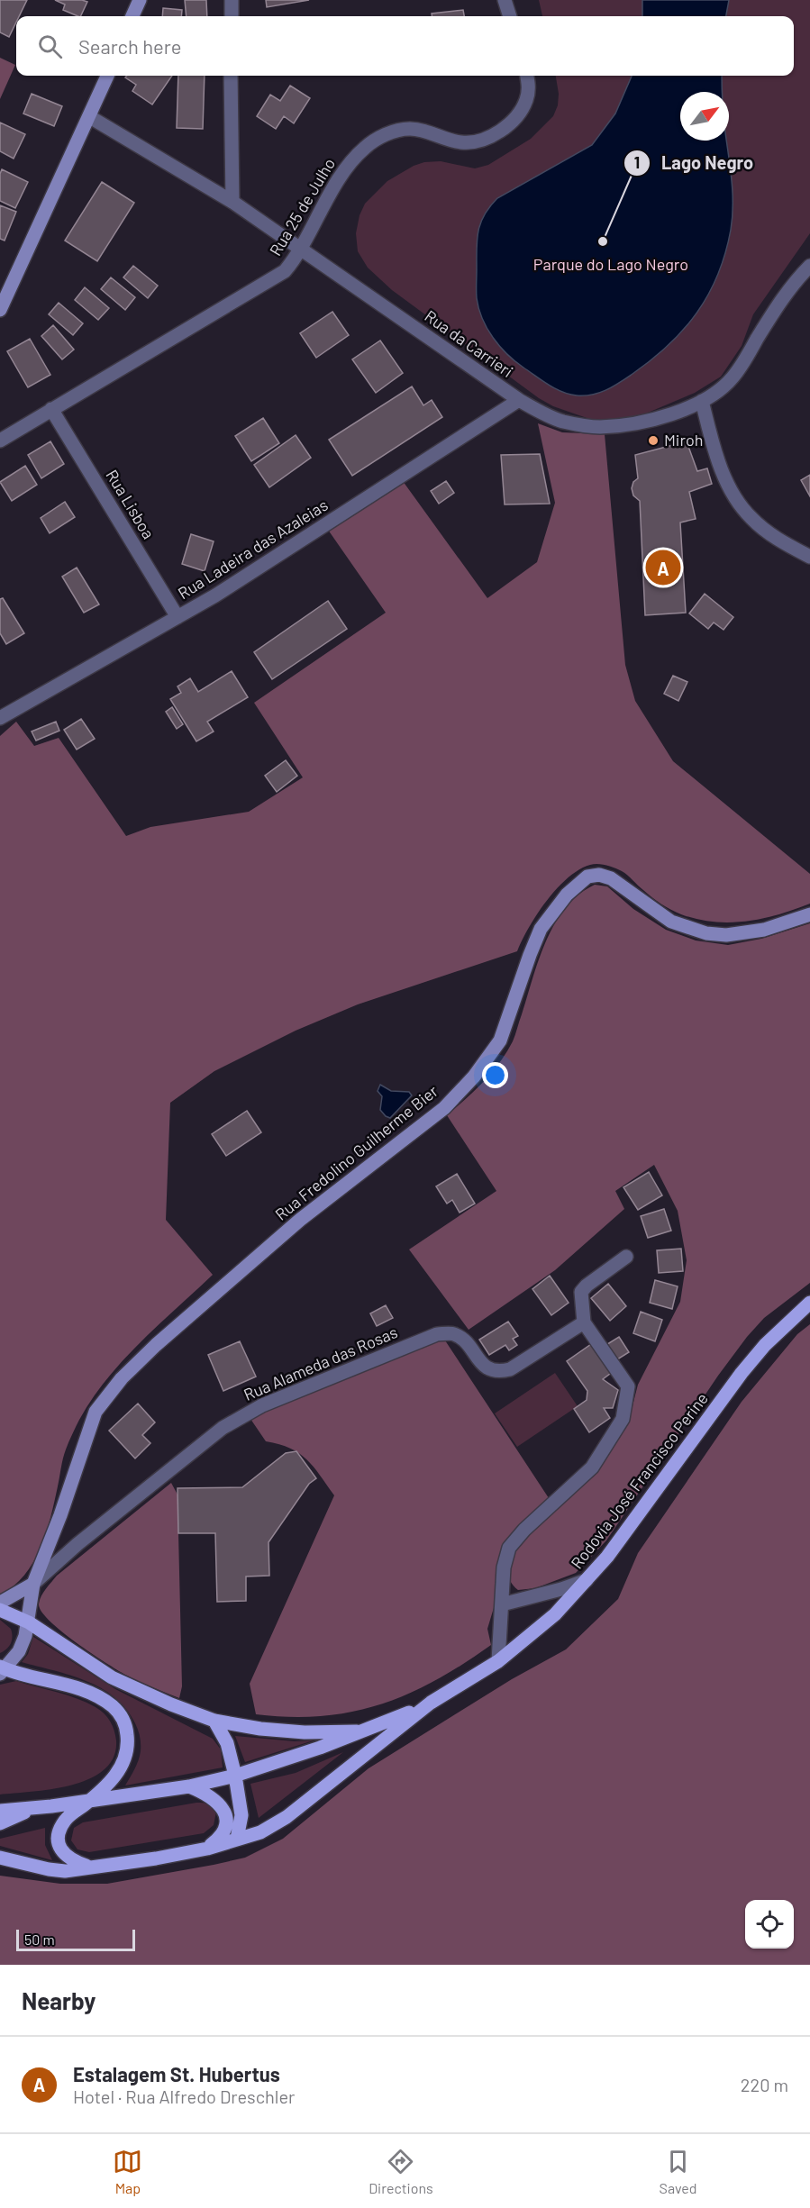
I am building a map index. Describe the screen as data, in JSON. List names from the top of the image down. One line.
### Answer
{"streets":{"main road":["Rodovia José Francisco Perine"],"street":["Rua 25 de Julho","Rua da Carrieri","Rua Lisboa","Rua Ladeira das Azaleias","Rua Fredolino Guilherme Bier","Rua Alameda das Rosas"]},"crossings":[["Rua 25 de Julho","Rua da Carrieri"],["Rua 25 de Julho","Rua Lisboa"],["Rua da Carrieri","Rua Ladeira das Azaleias"],["Rua Lisboa","Rua Ladeira das Azaleias"],["Rua Fredolino Guilherme Bier","Rua Alameda das Rosas"]],"parks":["Parque do Lago Negro"],"places":["Lago Negro","Miroh"],"scale_bar":"50 m","north":"top right","page":{"search":"Search here","pins":"A","scale":"50 m","heading":"Nearby","list":[{"mark":"A","name":"Estalagem St. Hubertus","note":"Hotel · Rua Alfredo Dreschler","value":"220 m"}],"nav":["Map","Directions","Saved"]}}
